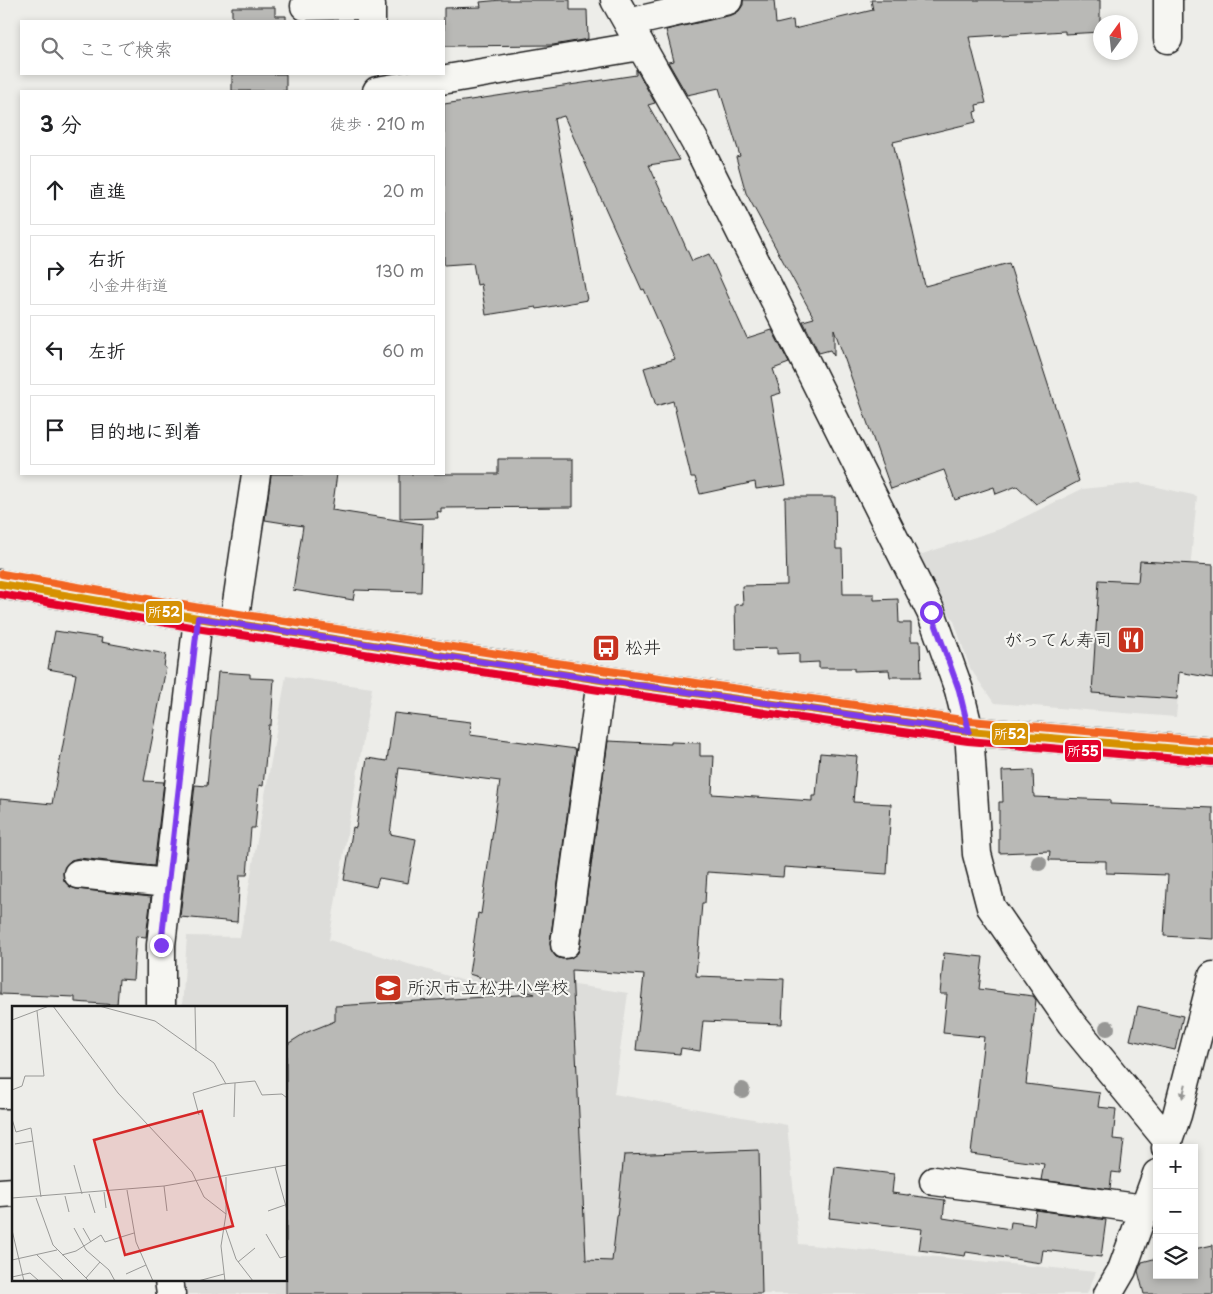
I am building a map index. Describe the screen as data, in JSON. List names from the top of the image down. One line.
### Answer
{"places":{"restaurant":["がってん寿司"],"bus stop":["松井"],"school or university":["所沢市立松井小学校"]},"lines":["transit line 所52","transit line 所55"],"north":"top","page":{"search":"ここで検索","heading":["3 分","徒歩 · 210 m"],"list":[["直進","20 m"],["右折","小金井街道","130 m"],["左折","60 m"],"目的地に到着"],"map_buttons":["+","−"]}}
